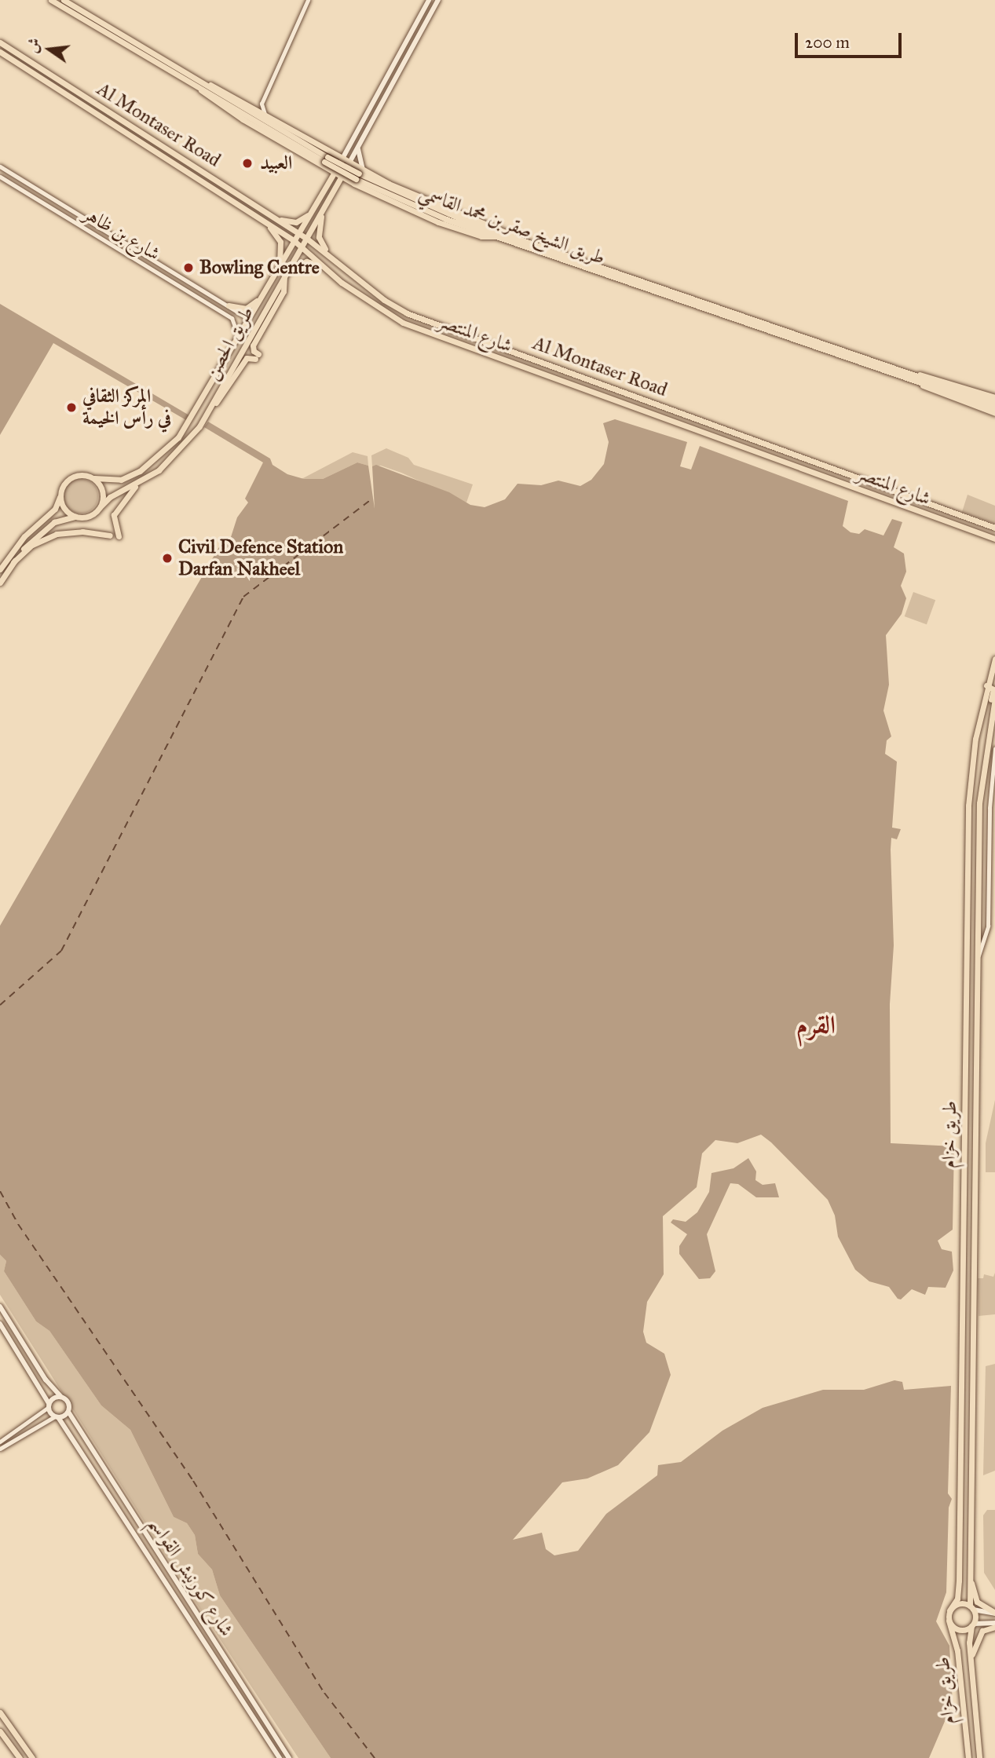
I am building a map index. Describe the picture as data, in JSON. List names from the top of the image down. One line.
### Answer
{"streets":{"main road":["Al Montaser Road","طريق الشيخ صقر بن محمد القاسمي","شارع المنتصر","طريق الحصن","طريق خزام","شارع كورنيش القواسم"],"street":["شارع بن ظاهر"]},"crossings":[["Al Montaser Road","طريق الحصن"],["شارع بن ظاهر","طريق الحصن"],["شارع المنتصر","طريق الحصن"]],"districts":["القرم"],"places":["العبيد","Bowling Centre","المركز الثقافي في رأس الخيمة","Civil Defence Station Darfan Nakheel"],"scale_bar":"200 m","north":"left"}
